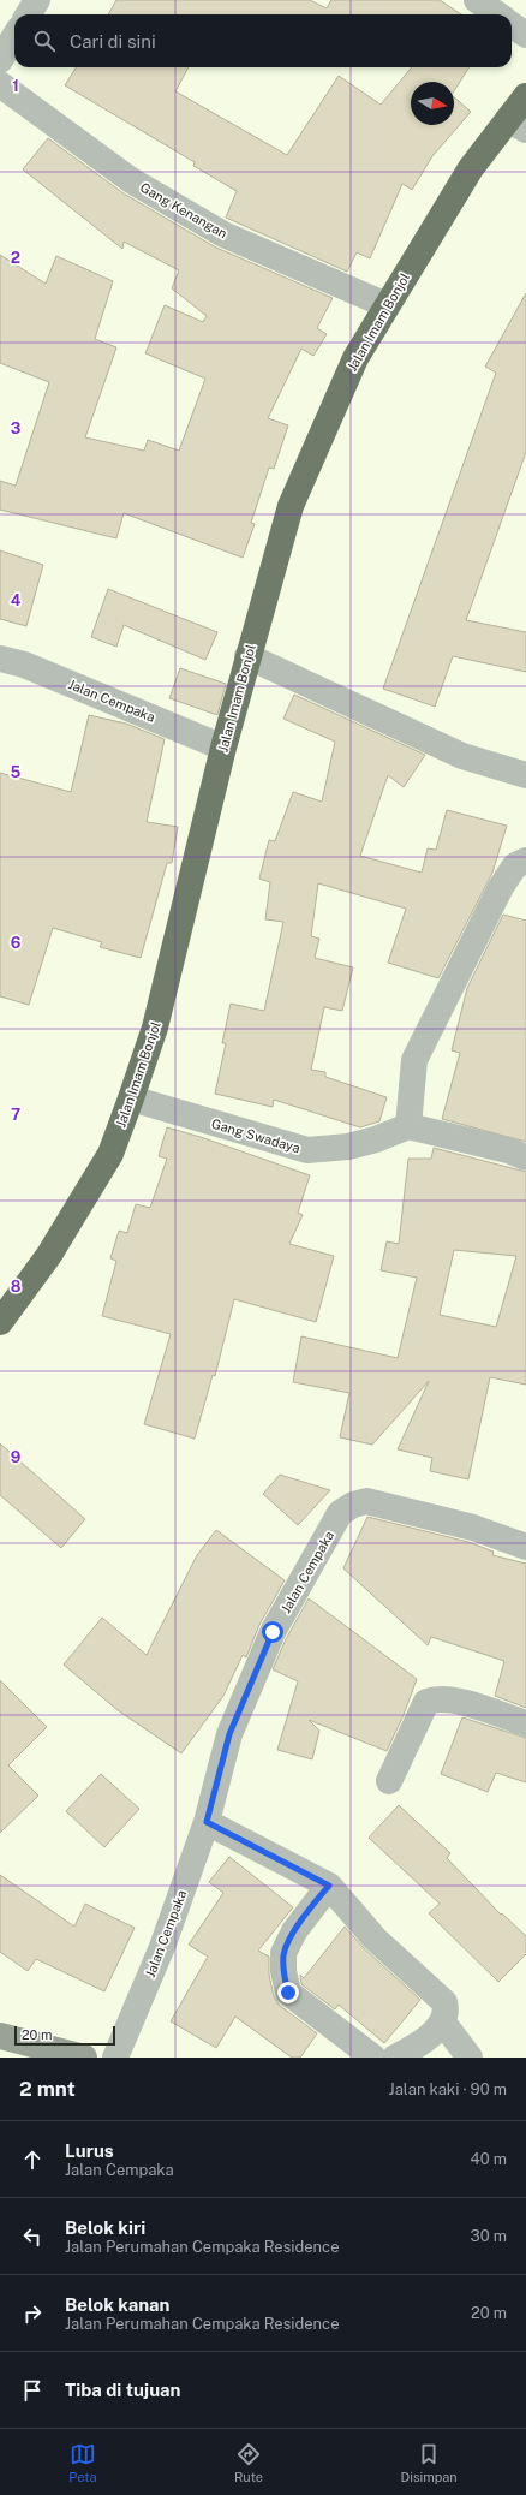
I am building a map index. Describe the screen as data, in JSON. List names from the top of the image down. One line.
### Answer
{"streets":{"highway":["Jalan Imam Bonjol"],"street":["Gang Kenangan","Jalan Cempaka","Gang Swadaya"]},"crossings":[["Gang Kenangan","Jalan Imam Bonjol"],["Jalan Imam Bonjol","Jalan Cempaka"],["Jalan Imam Bonjol","Gang Swadaya"]],"scale_bar":"20 m","north":"right","page":{"search":"Cari di sini","scale":"20 m","heading":["2 mnt","Jalan kaki · 90 m"],"list":[["Lurus","Jalan Cempaka","40 m"],["Belok kiri","Jalan Perumahan Cempaka Residence","30 m"],["Belok kanan","Jalan Perumahan Cempaka Residence","20 m"],"Tiba di tujuan"],"nav":["Peta","Rute","Disimpan"]},"grid":{"rows":["1","2","3","4","5","6","7","8","9"]}}
